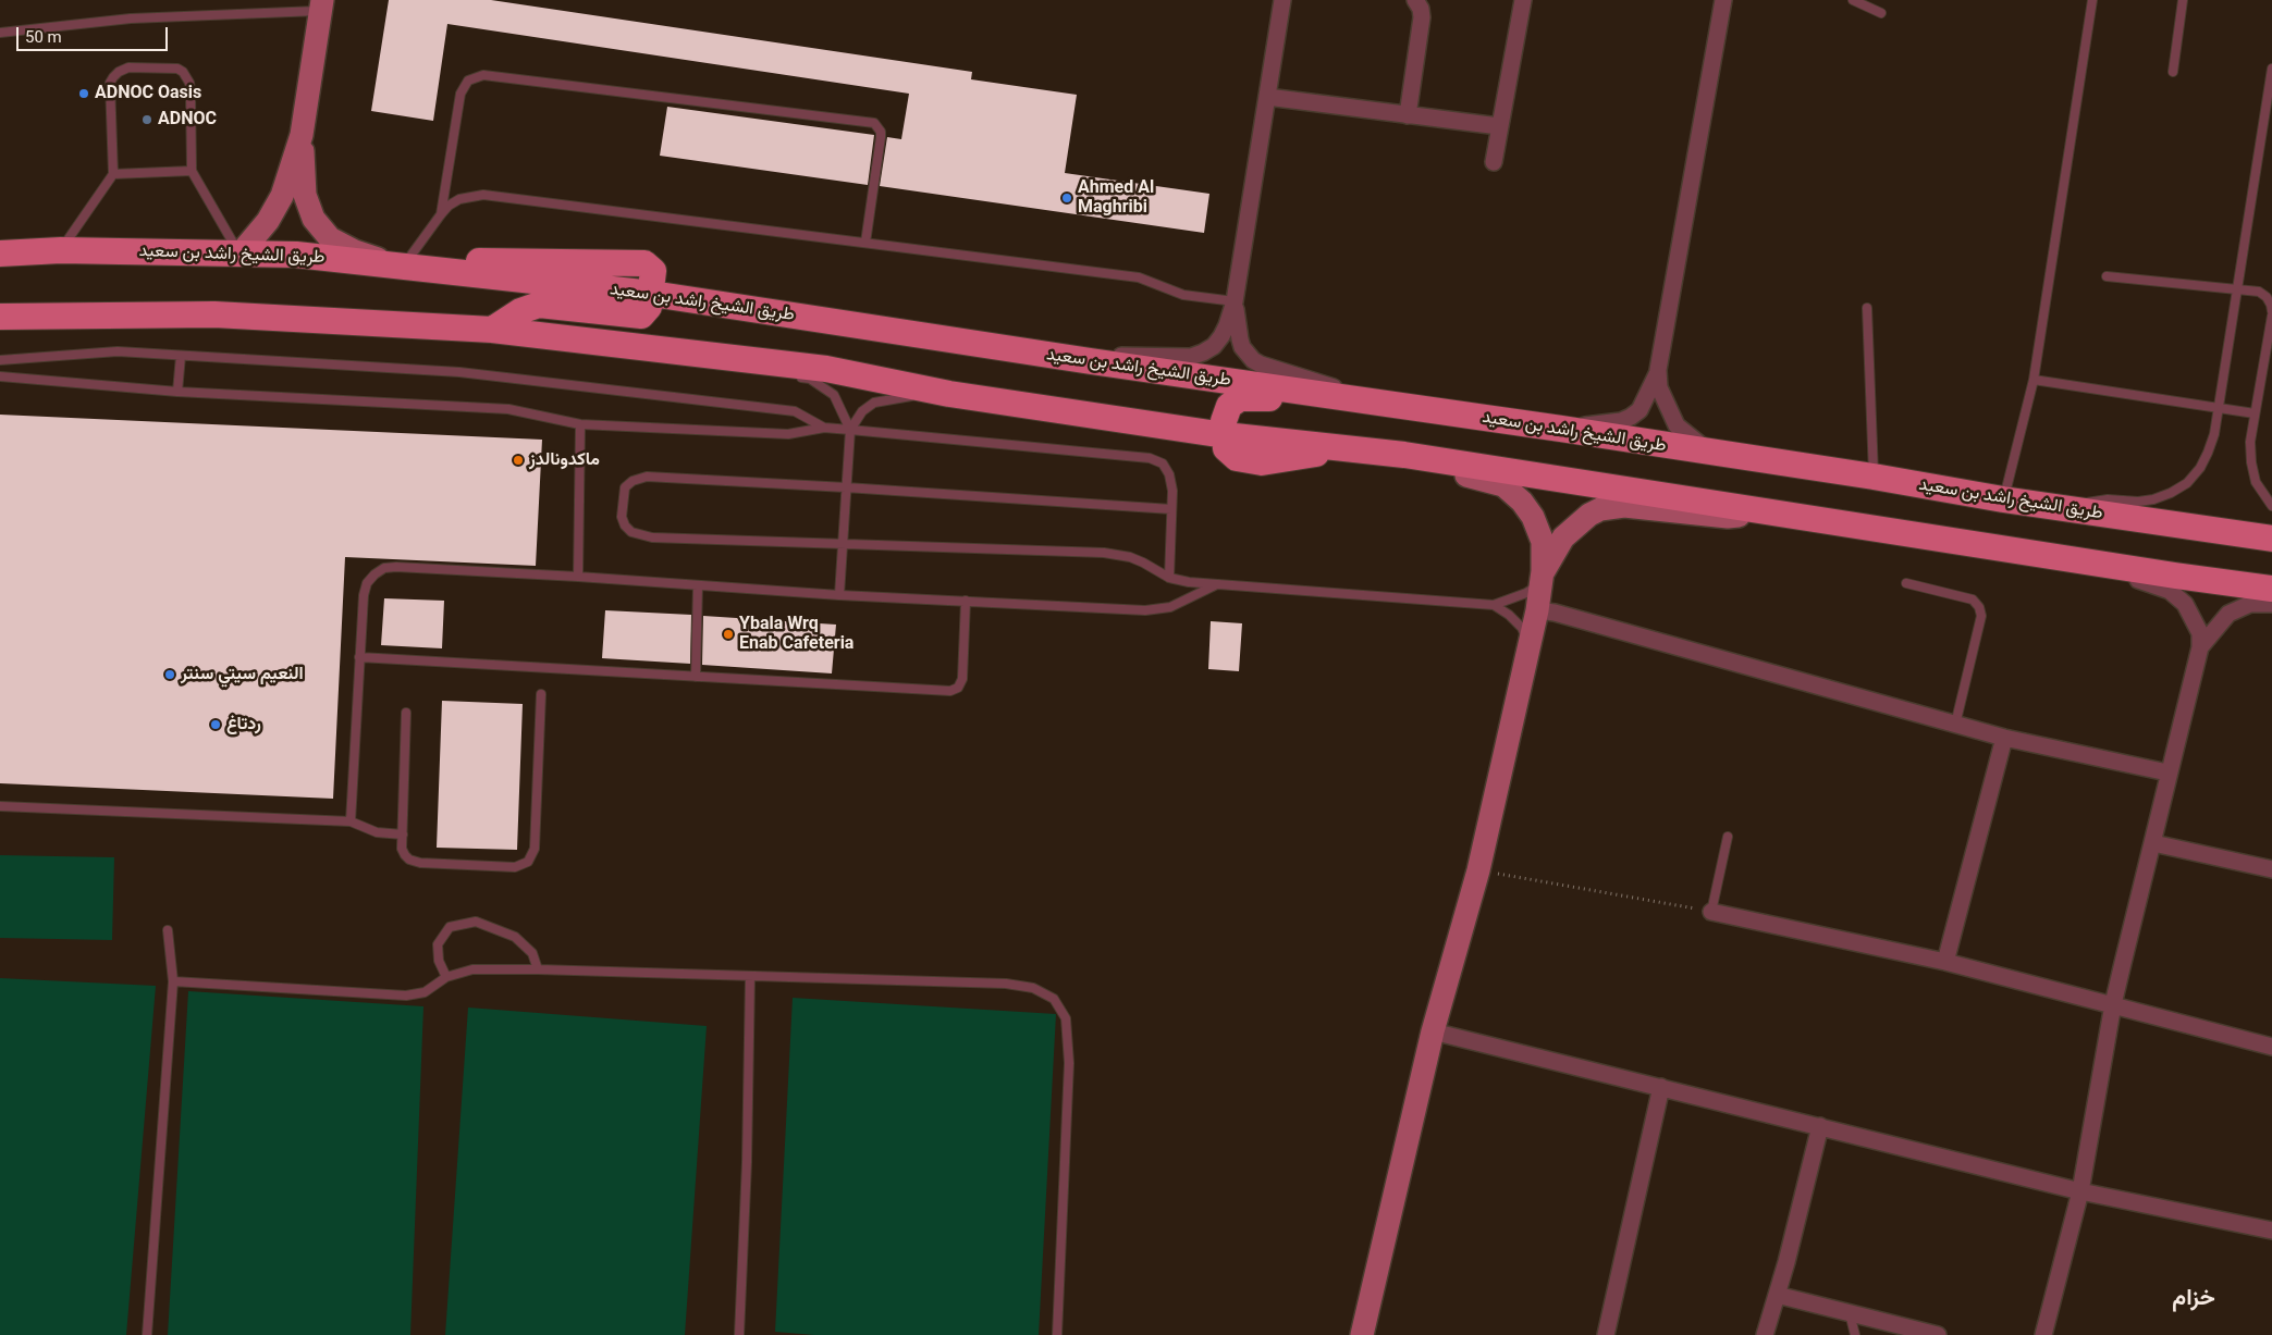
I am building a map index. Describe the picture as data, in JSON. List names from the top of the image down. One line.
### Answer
{"streets":{"main road":["طريق الشيخ راشد بن سعيد"]},"districts":["خزام"],"places":["ADNOC Oasis","ADNOC","Ahmed Al Maghribi","ماكدونالدز","Ybala Wrq Enab Cafeteria","النعيم سيتي سنتر","ردتاغ"],"scale_bar":"50 m"}
